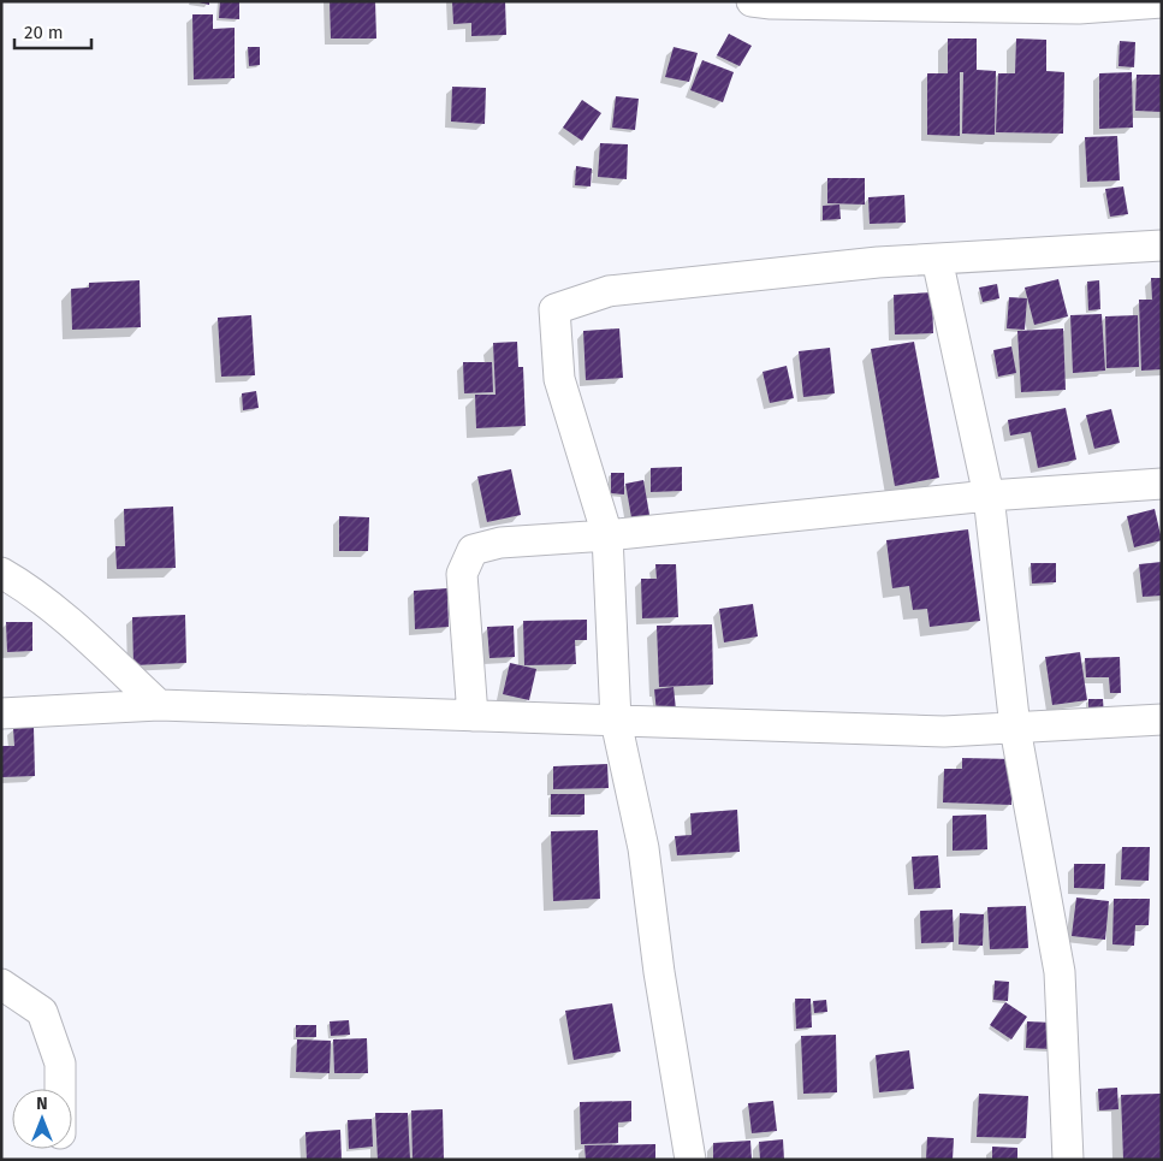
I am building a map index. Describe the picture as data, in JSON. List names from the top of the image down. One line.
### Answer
{"scale_bar":"20 m","north":"top"}
